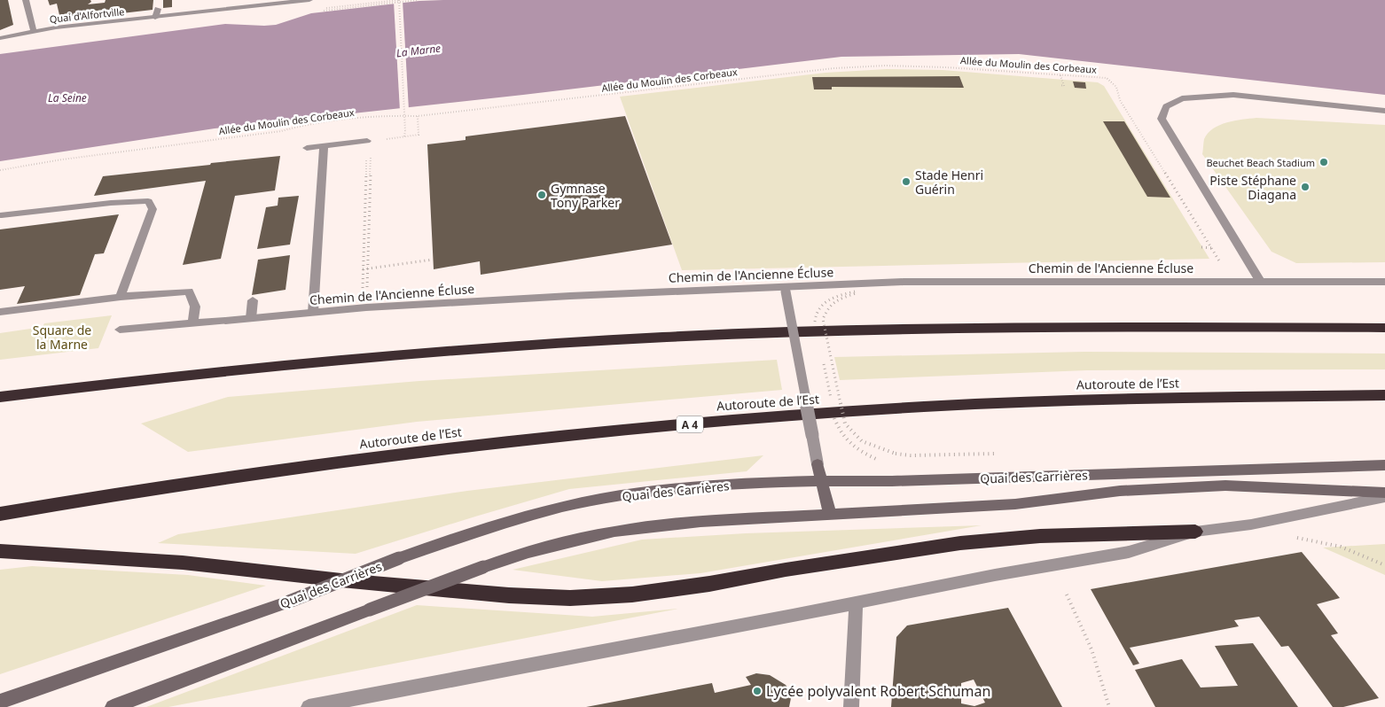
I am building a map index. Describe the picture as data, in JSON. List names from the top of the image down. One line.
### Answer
{"streets":{"highway":["Autoroute de l’Est","A 4"],"main road":["Quai des Carrières"],"street":["Quai d'Alfortville","Chemin de l'Ancienne Écluse"],"path":["Allée du Moulin des Corbeaux"]},"crossings":[["Allée du Moulin des Corbeaux","Chemin de l'Ancienne Écluse"]],"water":["La Marne","La Seine"],"parks":["Square de la Marne"],"places":["Beuchet Beach Stadium","Stade Henri Guérin","Piste Stéphane Diagana","Gymnase Tony Parker","Lycée polyvalent Robert Schuman"]}
